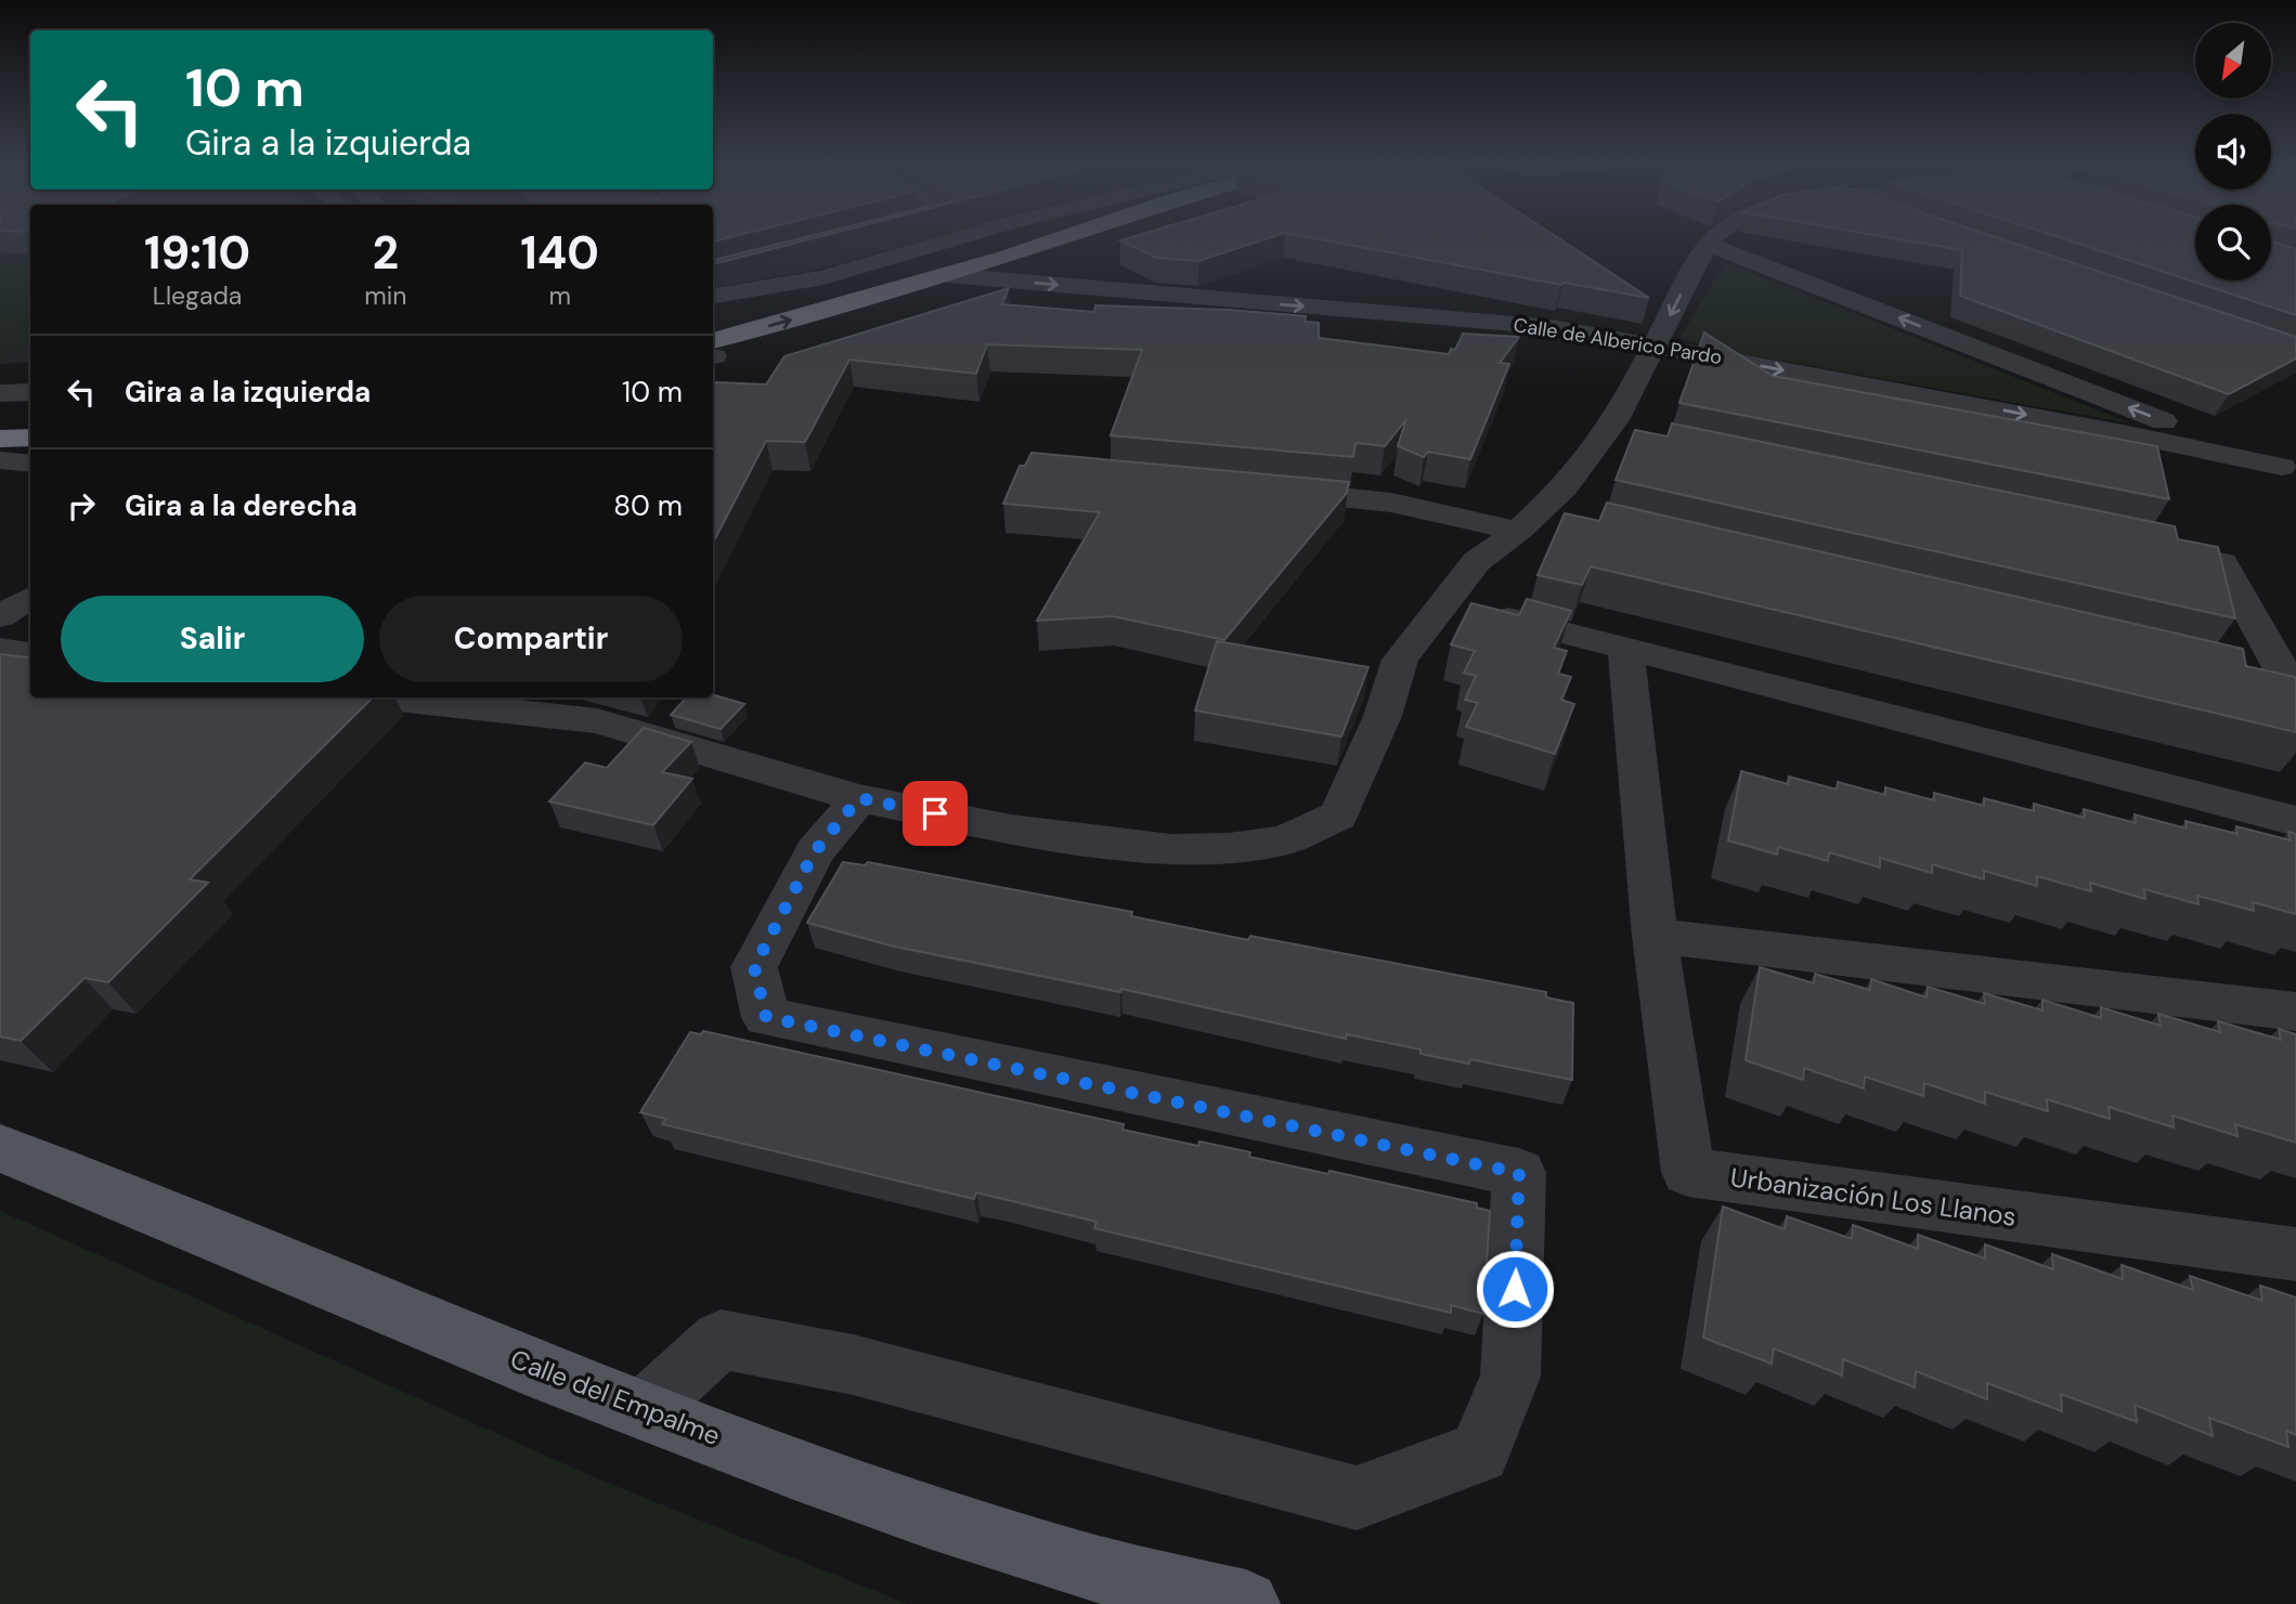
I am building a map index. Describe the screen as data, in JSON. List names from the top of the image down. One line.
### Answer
{"streets":{"main road":["Calle del Empalme"],"street":["Calle de Alberico Pardo","Urbanización Los Llanos"]},"north":"bottom left","page":{"turn":["10 m","Gira a la izquierda"],"eta":["19:10","Llegada","2","min","140","m"],"list":[{"name":"Gira a la izquierda","value":"10 m"},{"name":"Gira a la derecha","value":"80 m"}],"buttons":["Salir","Compartir"]}}
